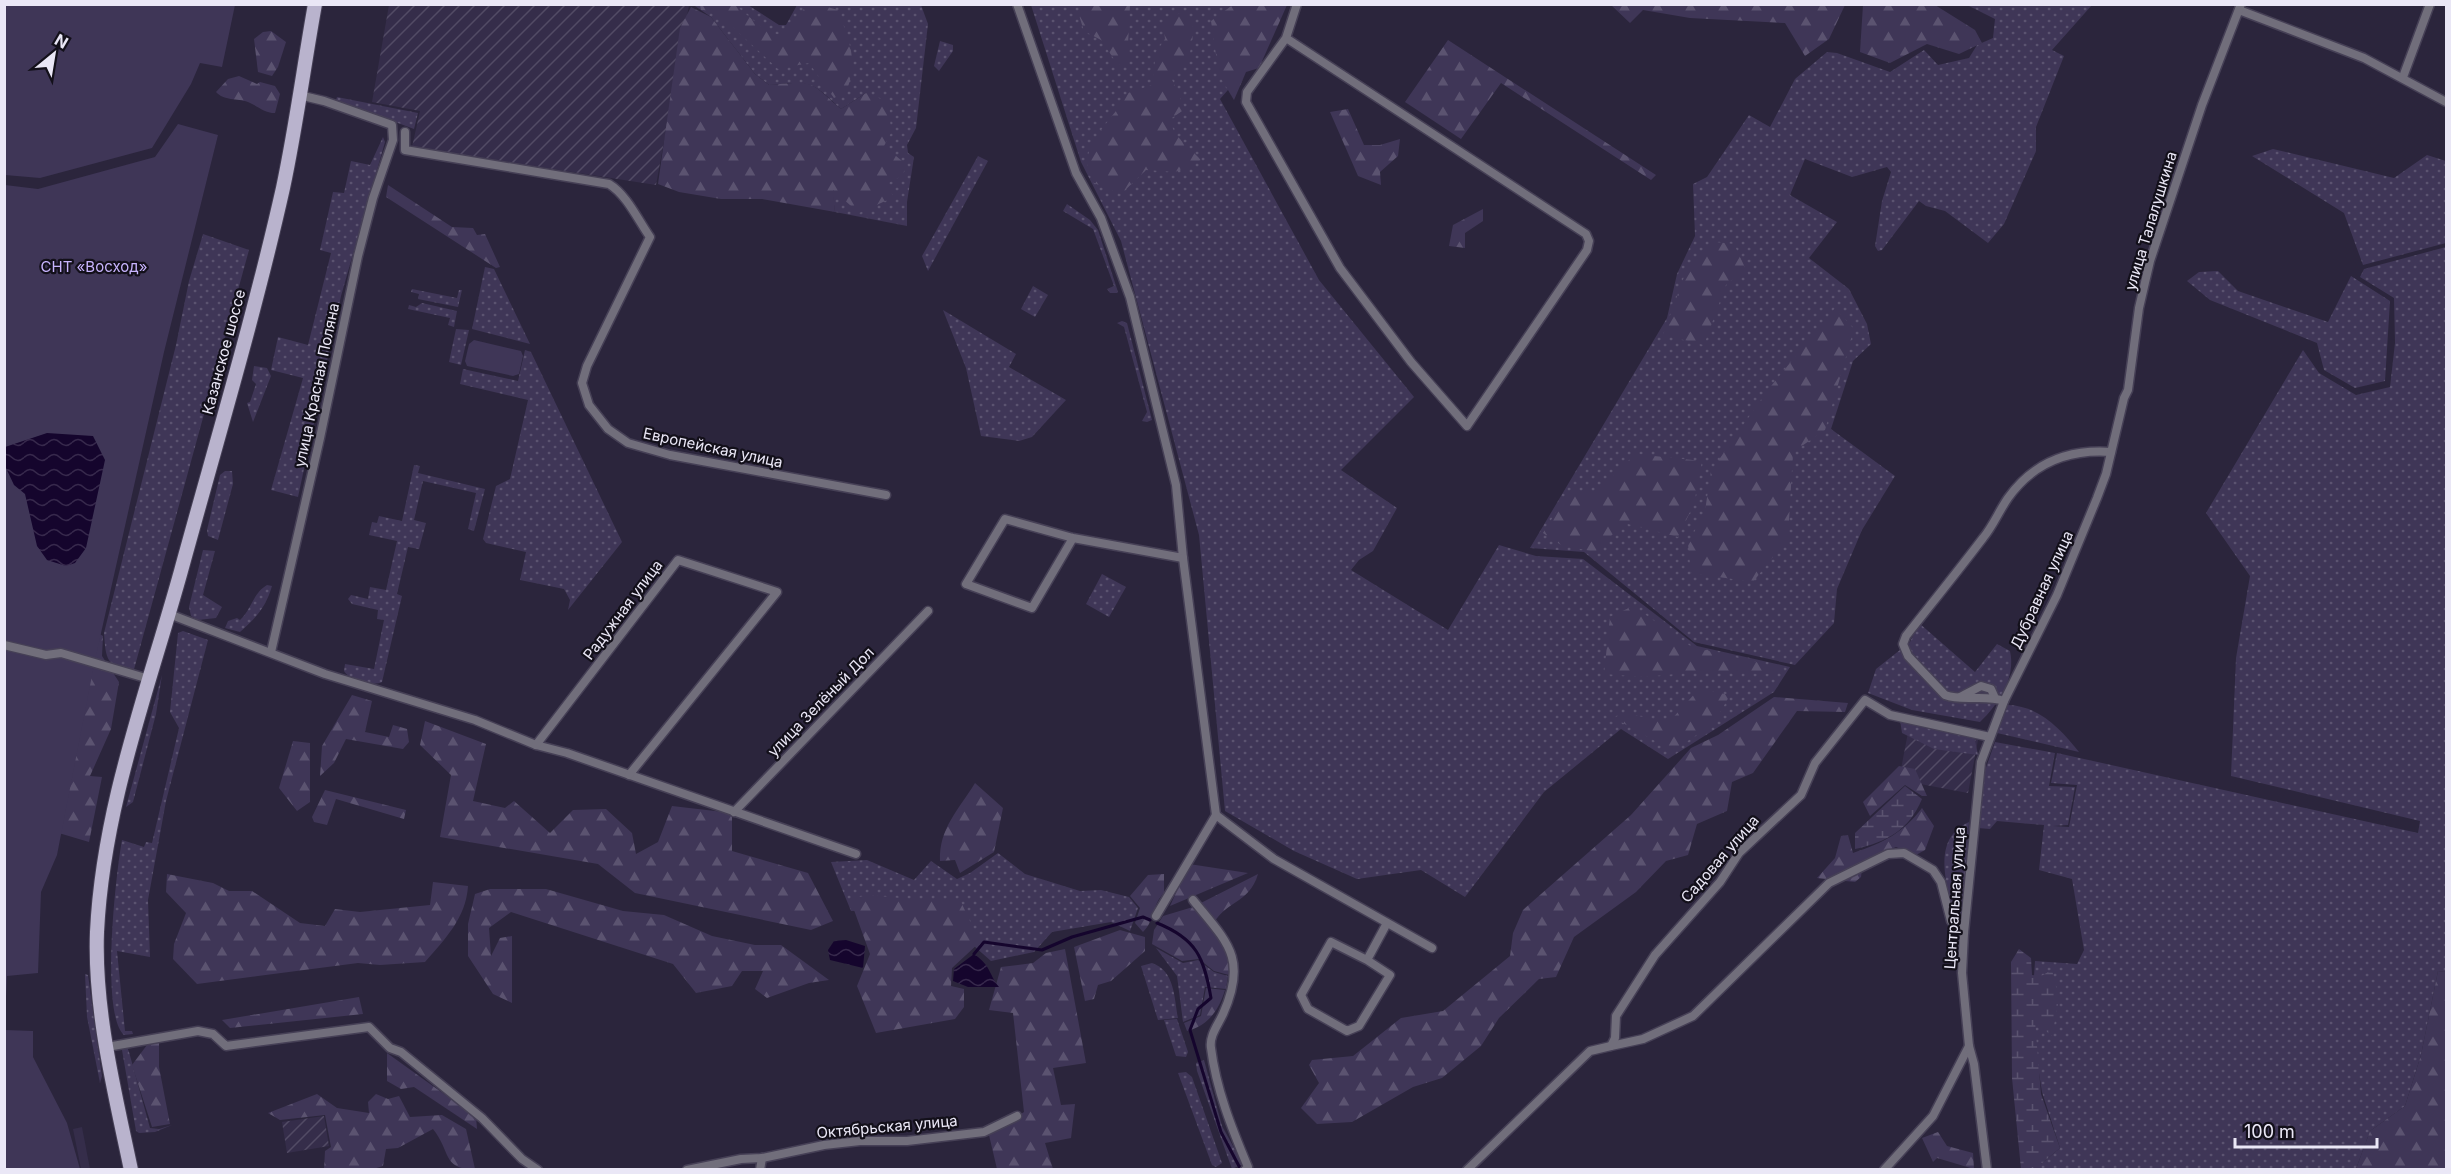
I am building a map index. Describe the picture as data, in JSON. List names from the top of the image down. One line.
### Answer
{"streets":{"main road":["Казанское шоссе"],"street":["улица Талалушкина","улица Красная Поляна","Европейская улица","Дубравная улица","Радужная улица","улица Зелёный Дол","Садовая улица","Центральная улица","Октябрьская улица"]},"crossings":[["улица Талалушкина","Дубравная улица"],["Казанское шоссе","улица Красная Поляна"],["Дубравная улица","Садовая улица"],["Дубравная улица","Центральная улица"],["Садовая улица","Центральная улица"]],"parks":["СНТ «Восход»"],"scale_bar":"100 m","north":"top right"}
